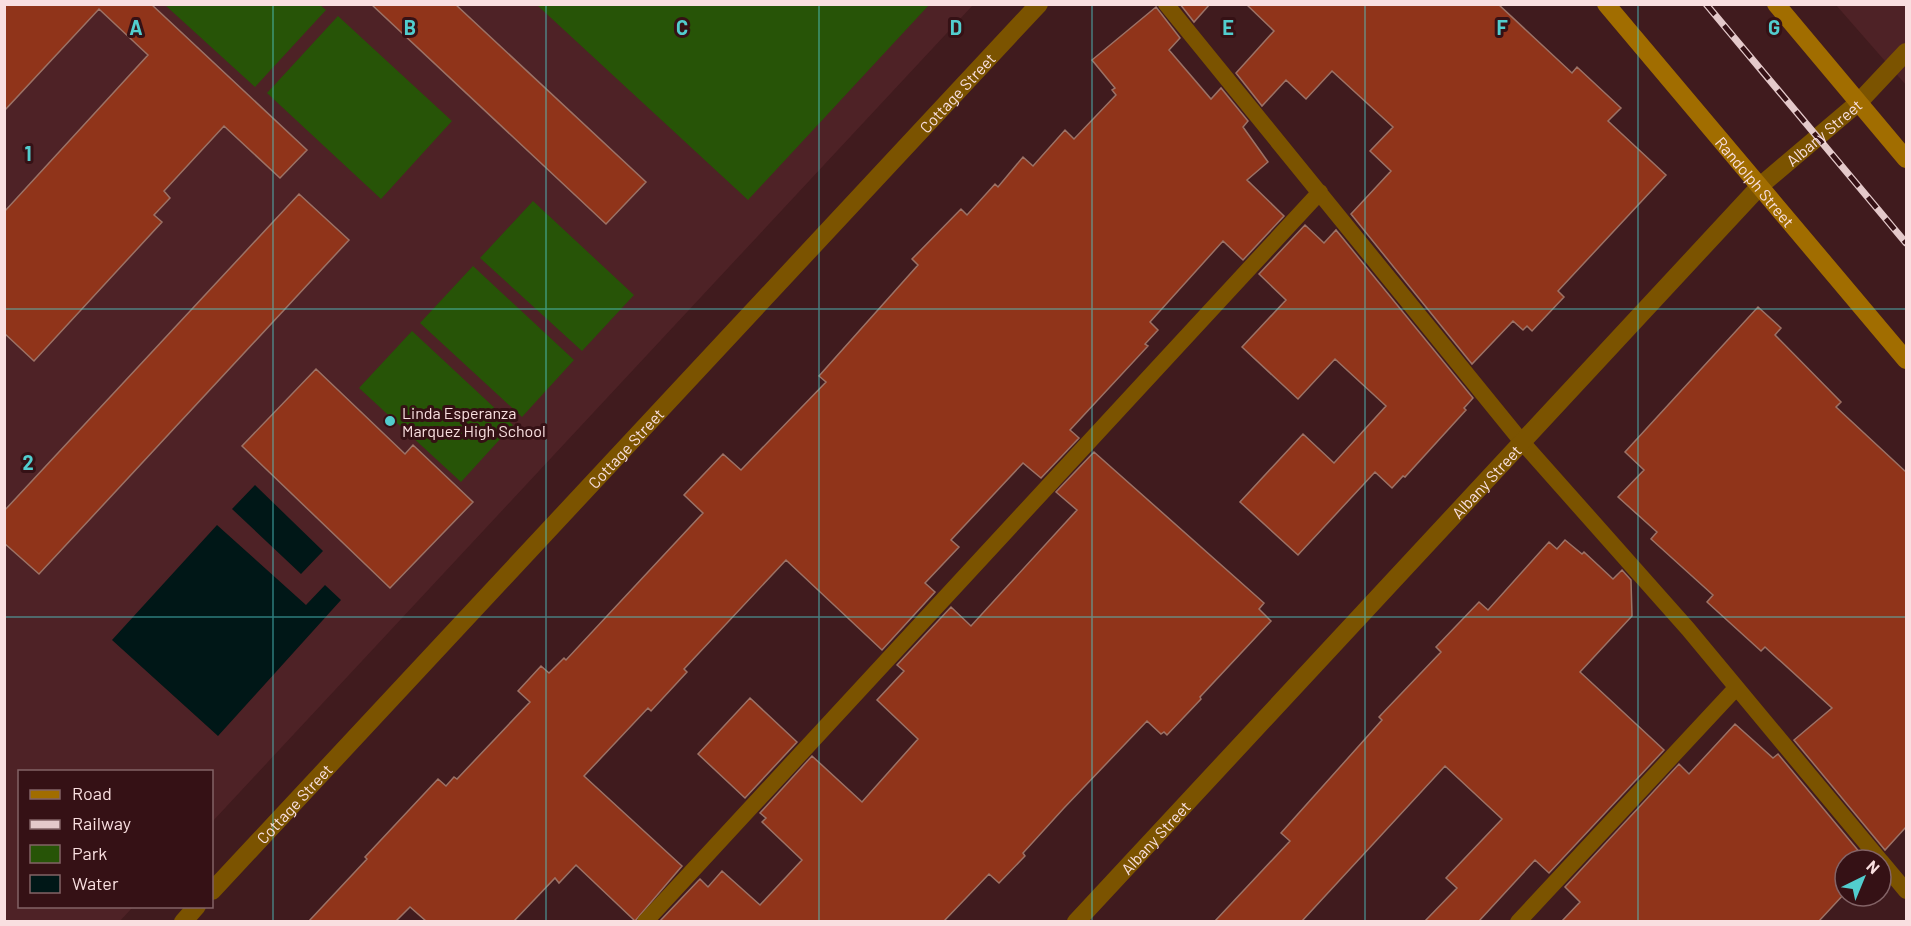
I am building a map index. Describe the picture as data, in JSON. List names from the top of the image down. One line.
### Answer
{"streets":{"street":["Cottage Street","Albany Street","Randolph Street"]},"crossings":[["Albany Street","Randolph Street"]],"places":["Linda Esperanza Marquez High School"],"legend":["Road","Railway","Park","Water"],"north":"top right","grid":{"columns":["A","B","C","D","E","F","G"],"rows":["1","2"]}}
